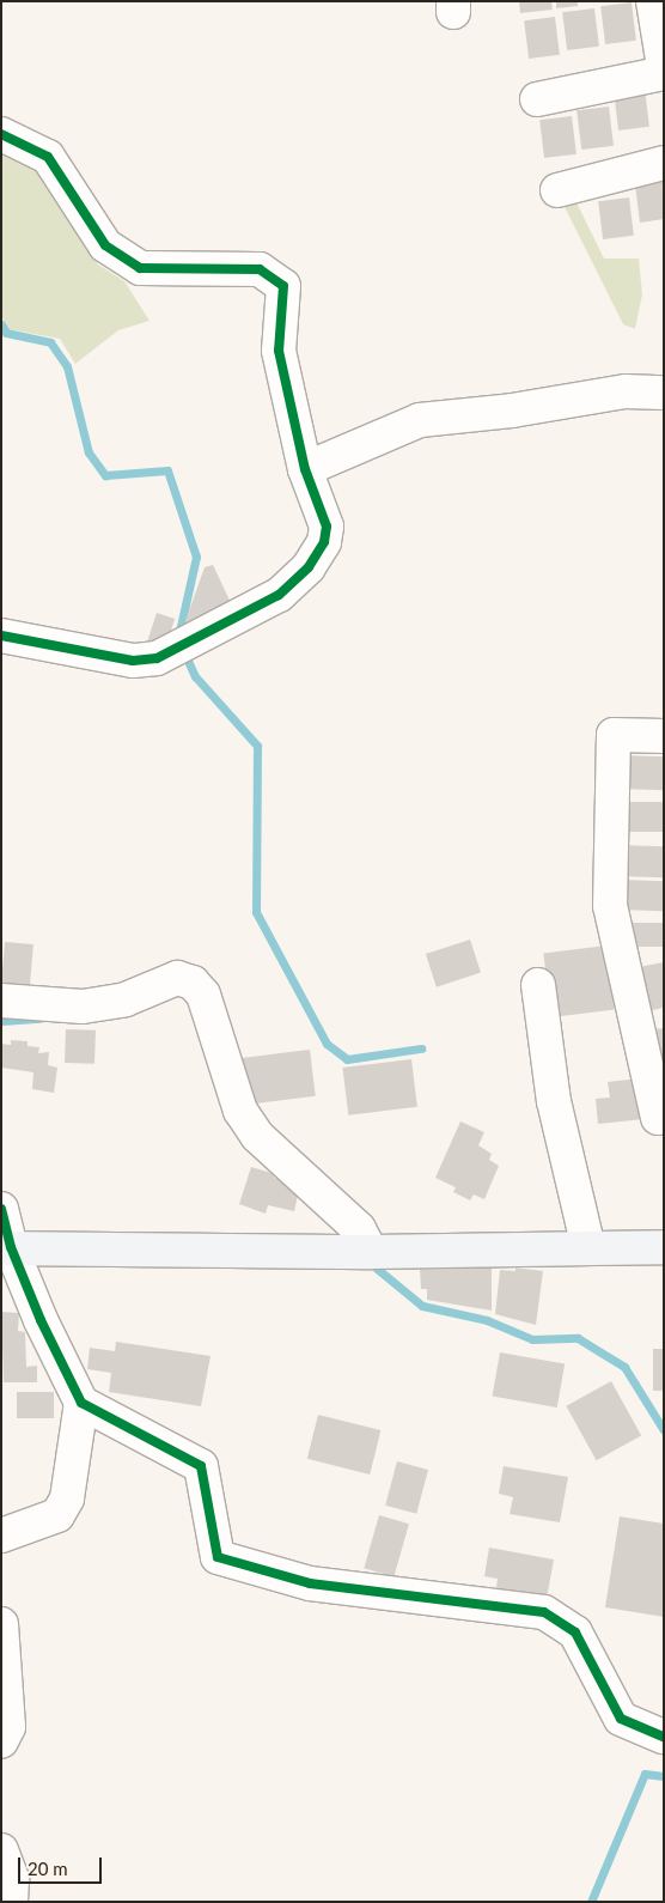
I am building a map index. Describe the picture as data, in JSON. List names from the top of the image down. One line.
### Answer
{"scale_bar":"20 m"}
